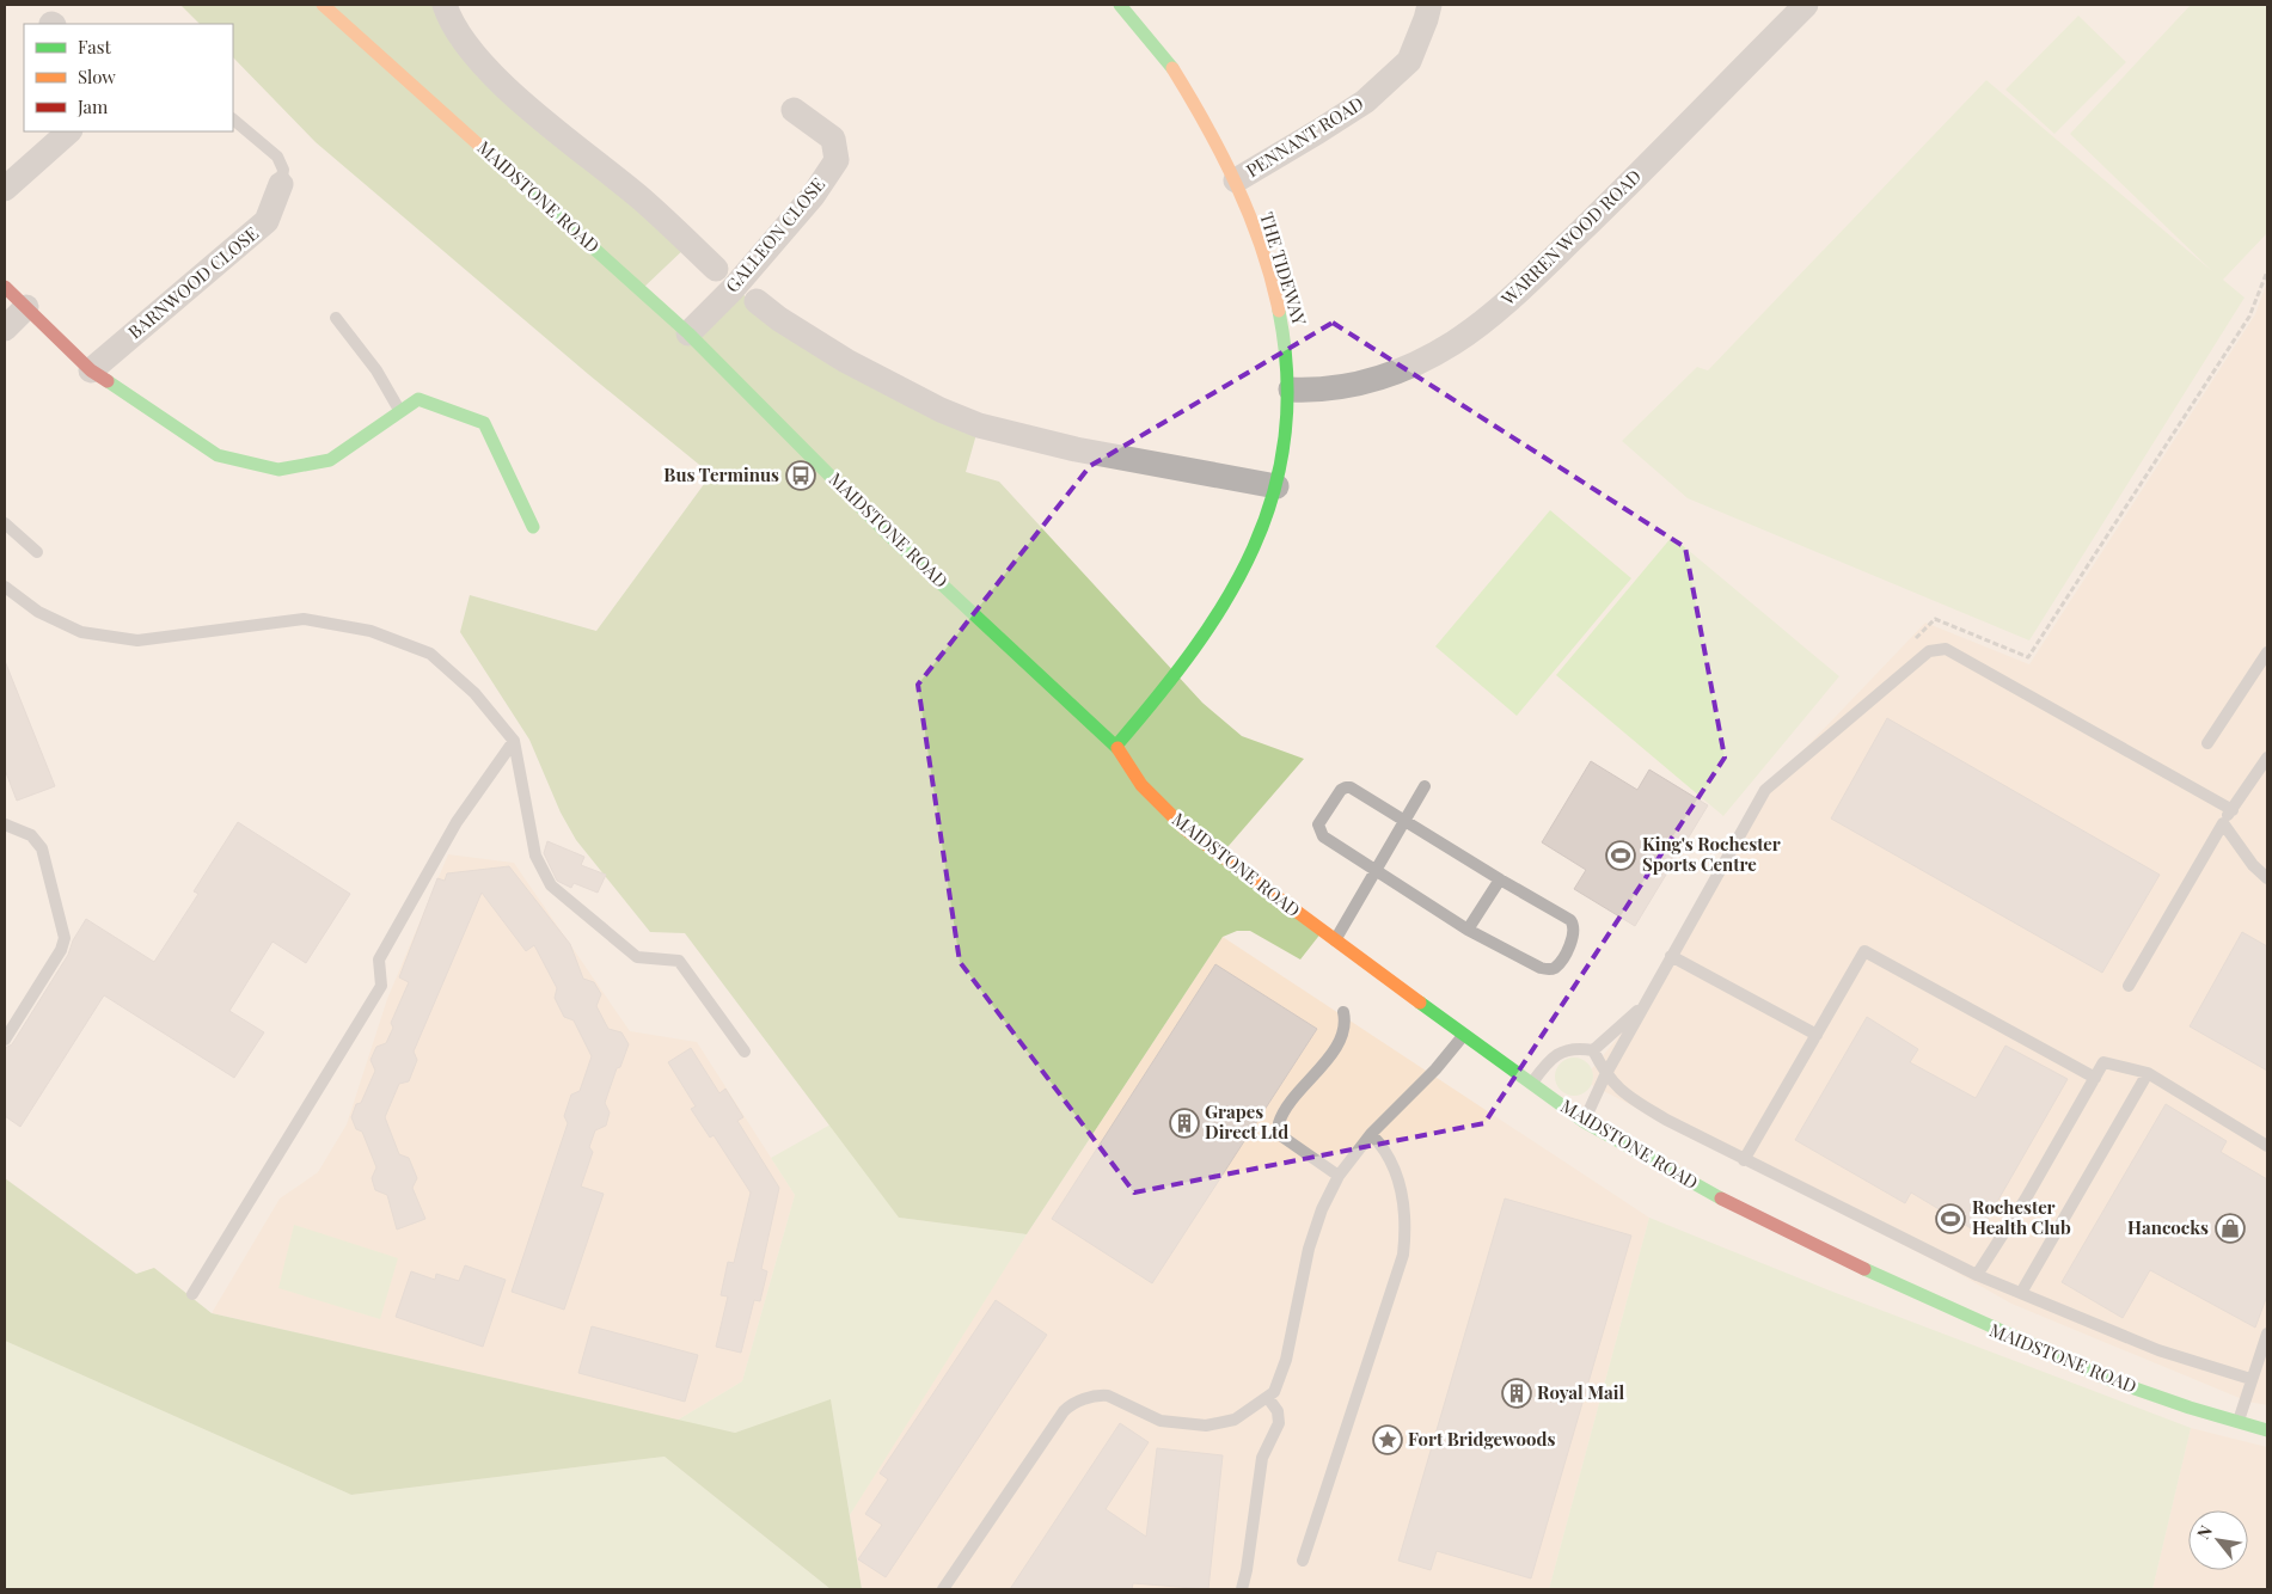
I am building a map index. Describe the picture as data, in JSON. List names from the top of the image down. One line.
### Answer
{"streets":{"main road":["MAIDSTONE ROAD","THE TIDEWAY"],"street":["PENNANT ROAD","GALLEON CLOSE","WARREN WOOD ROAD","BARNWOOD CLOSE"]},"crossings":[["PENNANT ROAD","THE TIDEWAY"],["MAIDSTONE ROAD","GALLEON CLOSE"],["MAIDSTONE ROAD","THE TIDEWAY"],["WARREN WOOD ROAD","THE TIDEWAY"]],"places":{"bus stop":["Bus Terminus"],"sports":["King's Rochester Sports Centre","Rochester Health Club"],"building":["Grapes Direct Ltd","Royal Mail"],"shop":["Hancocks"],"place":["Fort Bridgewoods"]},"legend":["Fast","Slow","Jam"],"north":"top left"}
